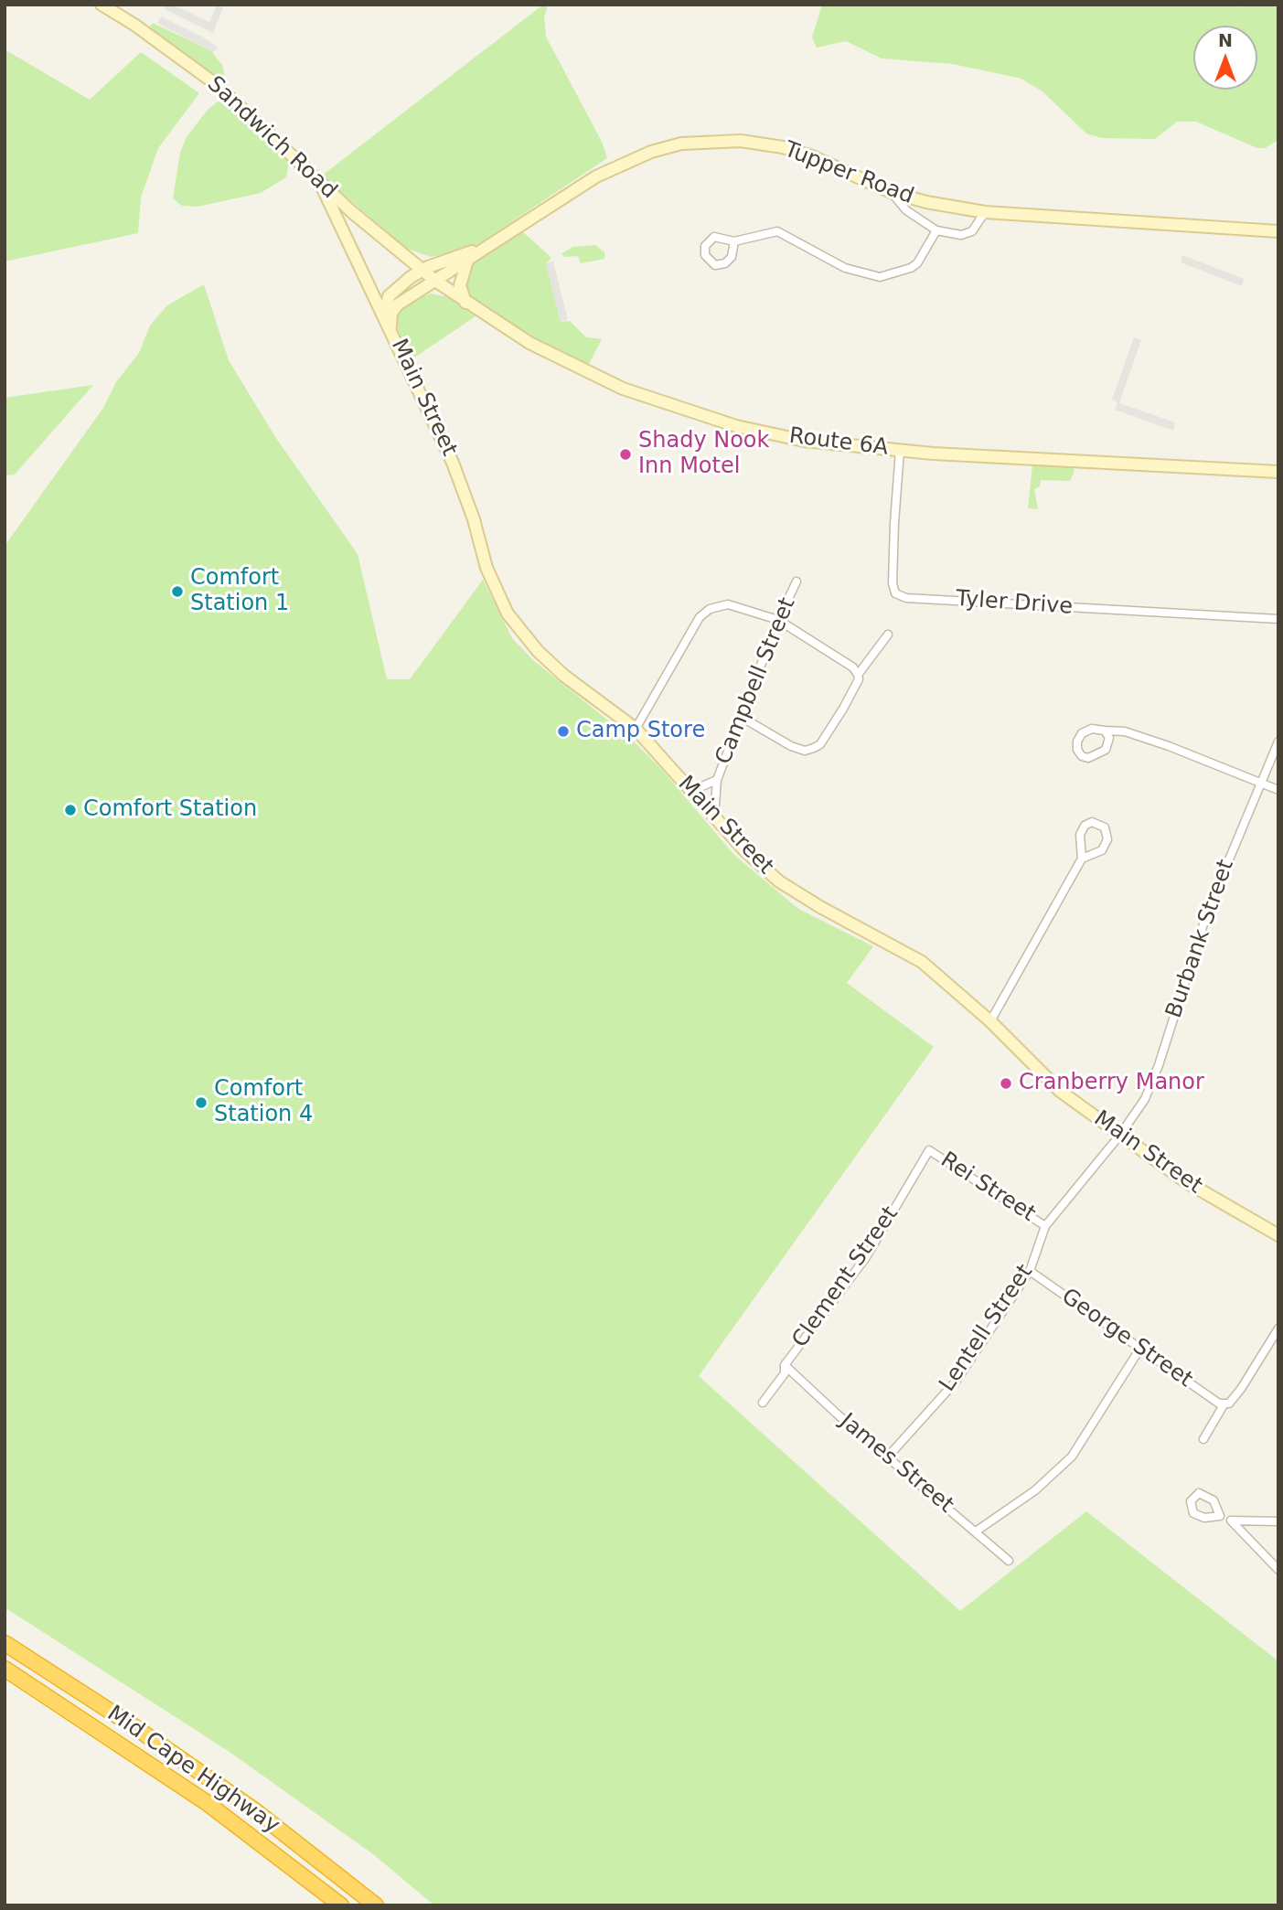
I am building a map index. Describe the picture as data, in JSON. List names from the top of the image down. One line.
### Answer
{"streets":{"highway":["Mid Cape Highway"],"main road":["Sandwich Road","Tupper Road","Main Street","Route 6A"],"street":["Tyler Drive","Campbell Street","Burbank Street","Rei Street","Clement Street","Lentell Street","George Street","James Street"]},"crossings":[["Sandwich Road","Tupper Road"],["Sandwich Road","Main Street"],["Sandwich Road","Route 6A"],["Tupper Road","Main Street"],["Tupper Road","Route 6A"],["Main Street","Route 6A"],["Main Street","Campbell Street"],["Main Street","Burbank Street"],["Main Street","Lentell Street"],["Route 6A","Tyler Drive"],["Burbank Street","Lentell Street"],["Rei Street","Clement Street"],["Rei Street","Lentell Street"],["Clement Street","James Street"],["Lentell Street","George Street"],["Lentell Street","James Street"]],"places":["Shady Nook Inn Motel","Comfort Station 1","Camp Store","Comfort Station","Cranberry Manor","Comfort Station 4"],"north":"top"}
